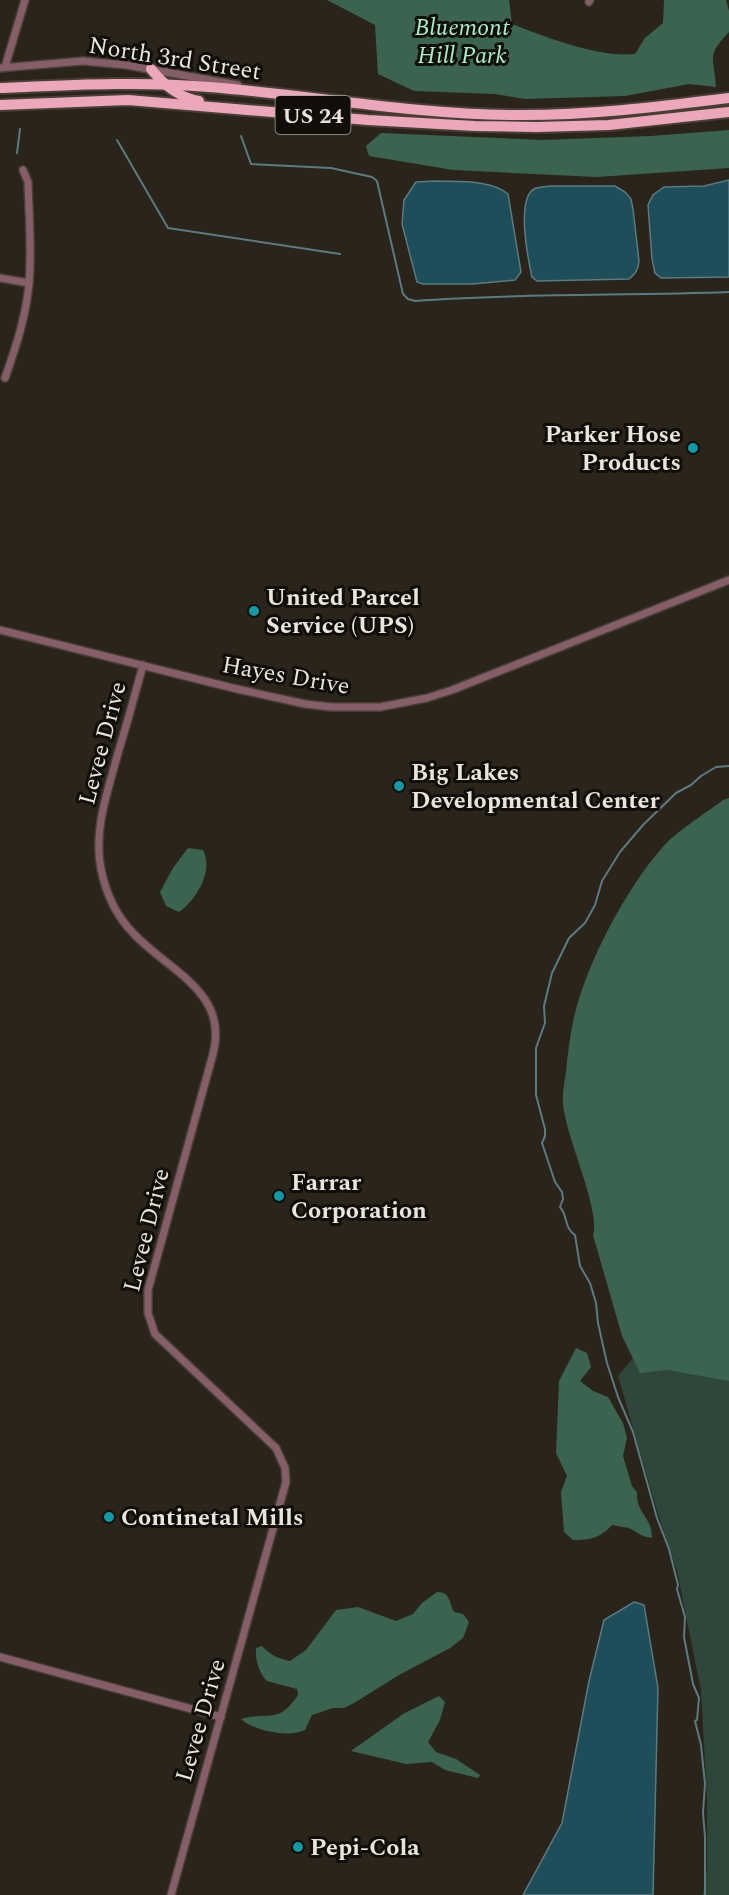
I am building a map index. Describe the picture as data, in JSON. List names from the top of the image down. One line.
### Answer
{"streets":{"highway":["US 24"],"street":["North 3rd Street","Hayes Drive","Levee Drive"]},"crossings":[["North 3rd Street","US 24"],["Hayes Drive","Levee Drive"]],"parks":["Bluemont Hill Park"],"places":["Parker Hose Products","United Parcel Service (UPS)","Big Lakes Developmental Center","Farrar Corporation","Continetal Mills","Pepi-Cola"]}
